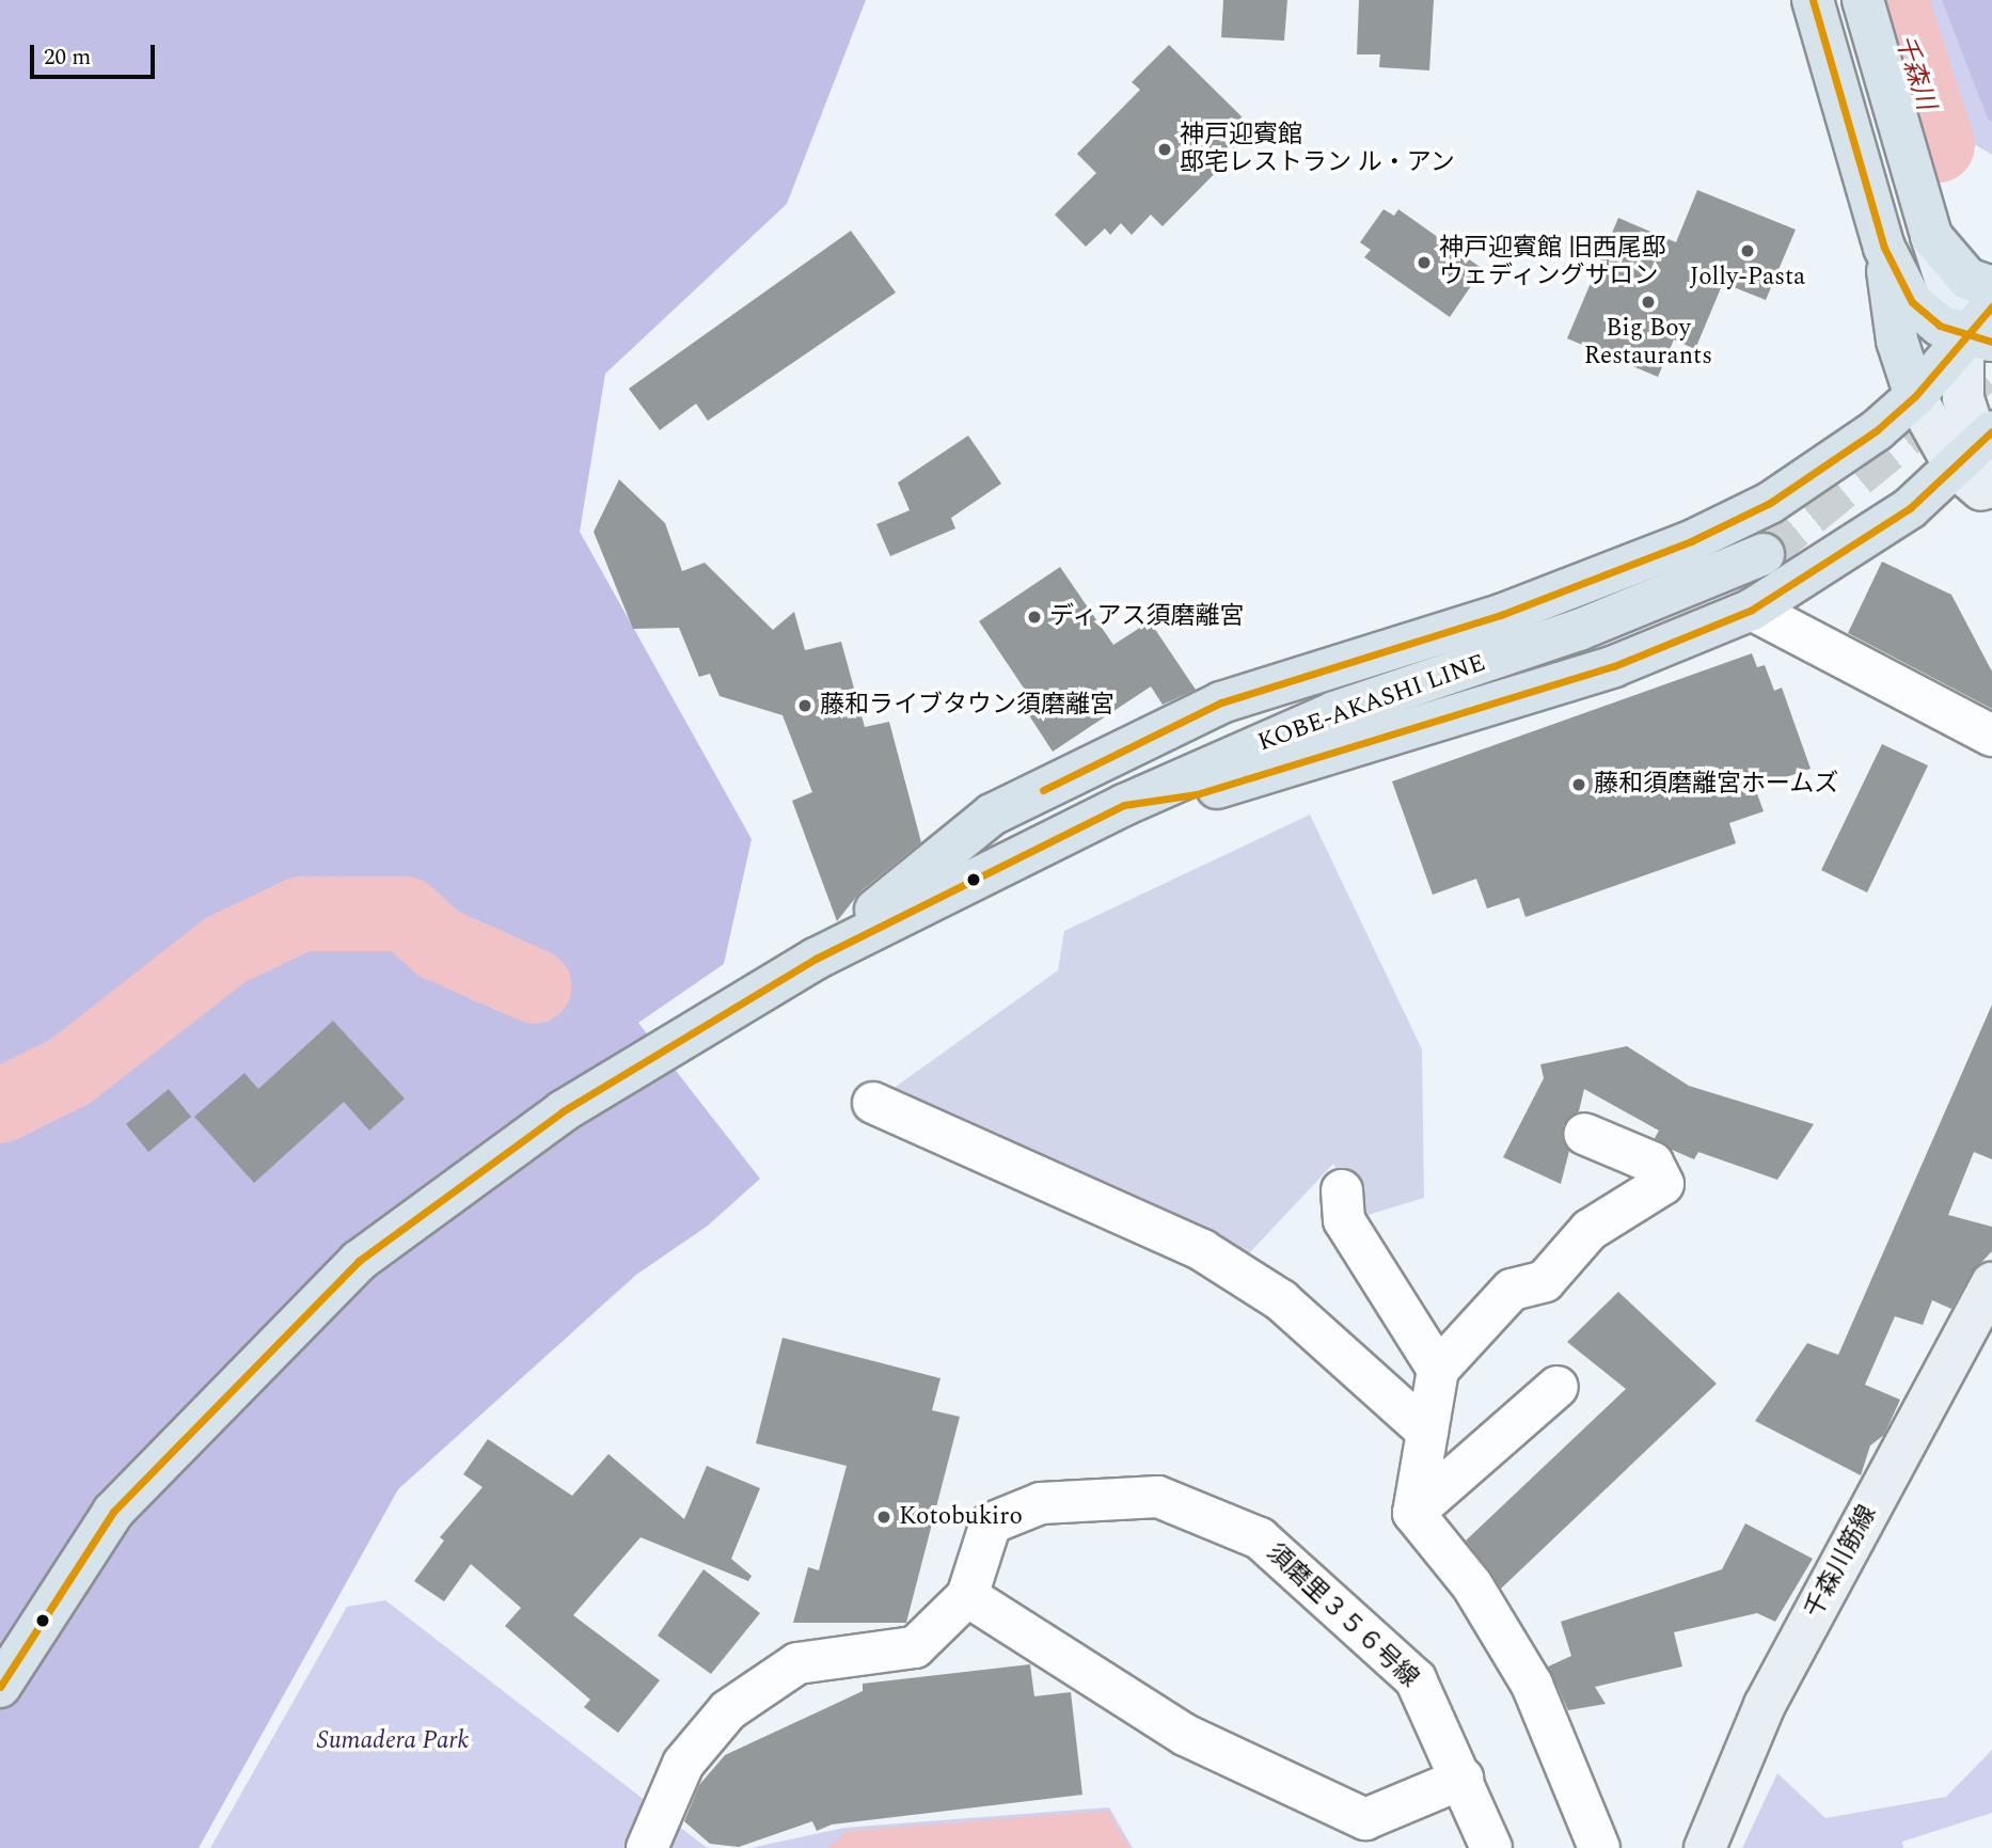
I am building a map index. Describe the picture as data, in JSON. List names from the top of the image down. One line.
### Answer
{"streets":{"main road":["KOBE-AKASHI LINE"],"street":["千森川筋線","須磨里３５６号線"]},"water":["千森川"],"parks":["Sumadera Park"],"places":["神戸迎賓館 邸宅レストラン ル・アン","Jolly-Pasta","神戸迎賓館 旧西尾邸 ウェディングサロン","Big Boy Restaurants","ディアス須磨離宮","藤和ライブタウン須磨離宮","藤和須磨離宮ホームズ","Kotobukiro"],"scale_bar":"20 m"}
